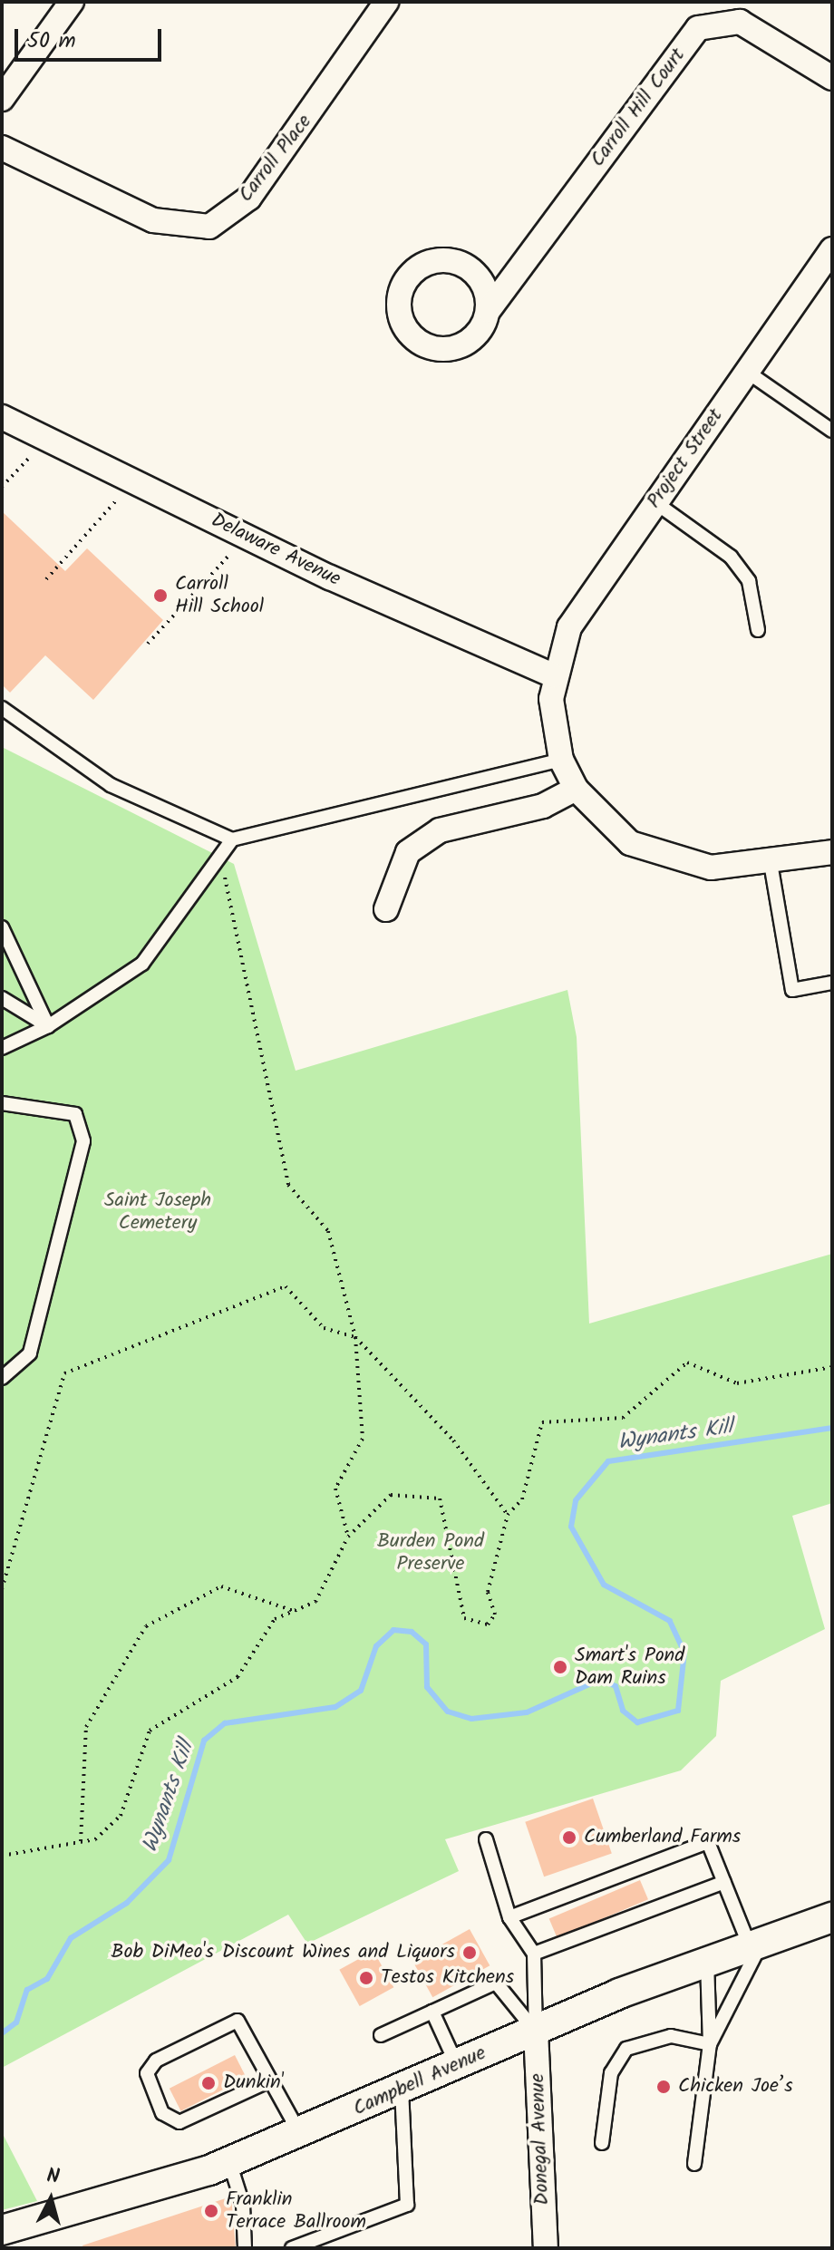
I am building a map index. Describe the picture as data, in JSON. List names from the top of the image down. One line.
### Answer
{"streets":{"street":["Carroll Hill Court","Carroll Place","Project Street","Delaware Avenue","Campbell Avenue","Donegal Avenue"]},"crossings":[["Project Street","Delaware Avenue"],["Campbell Avenue","Donegal Avenue"]],"water":["Wynants Kill"],"parks":["Saint Joseph Cemetery","Burden Pond Preserve"],"places":["Carroll Hill School","Smart's Pond Dam Ruins","Cumberland Farms","Bob DiMeo's Discount Wines and Liquors","Testos Kitchens","Dunkin'","Chicken Joe’s","Franklin Terrace Ballroom"],"scale_bar":"50 m","north":"top"}
